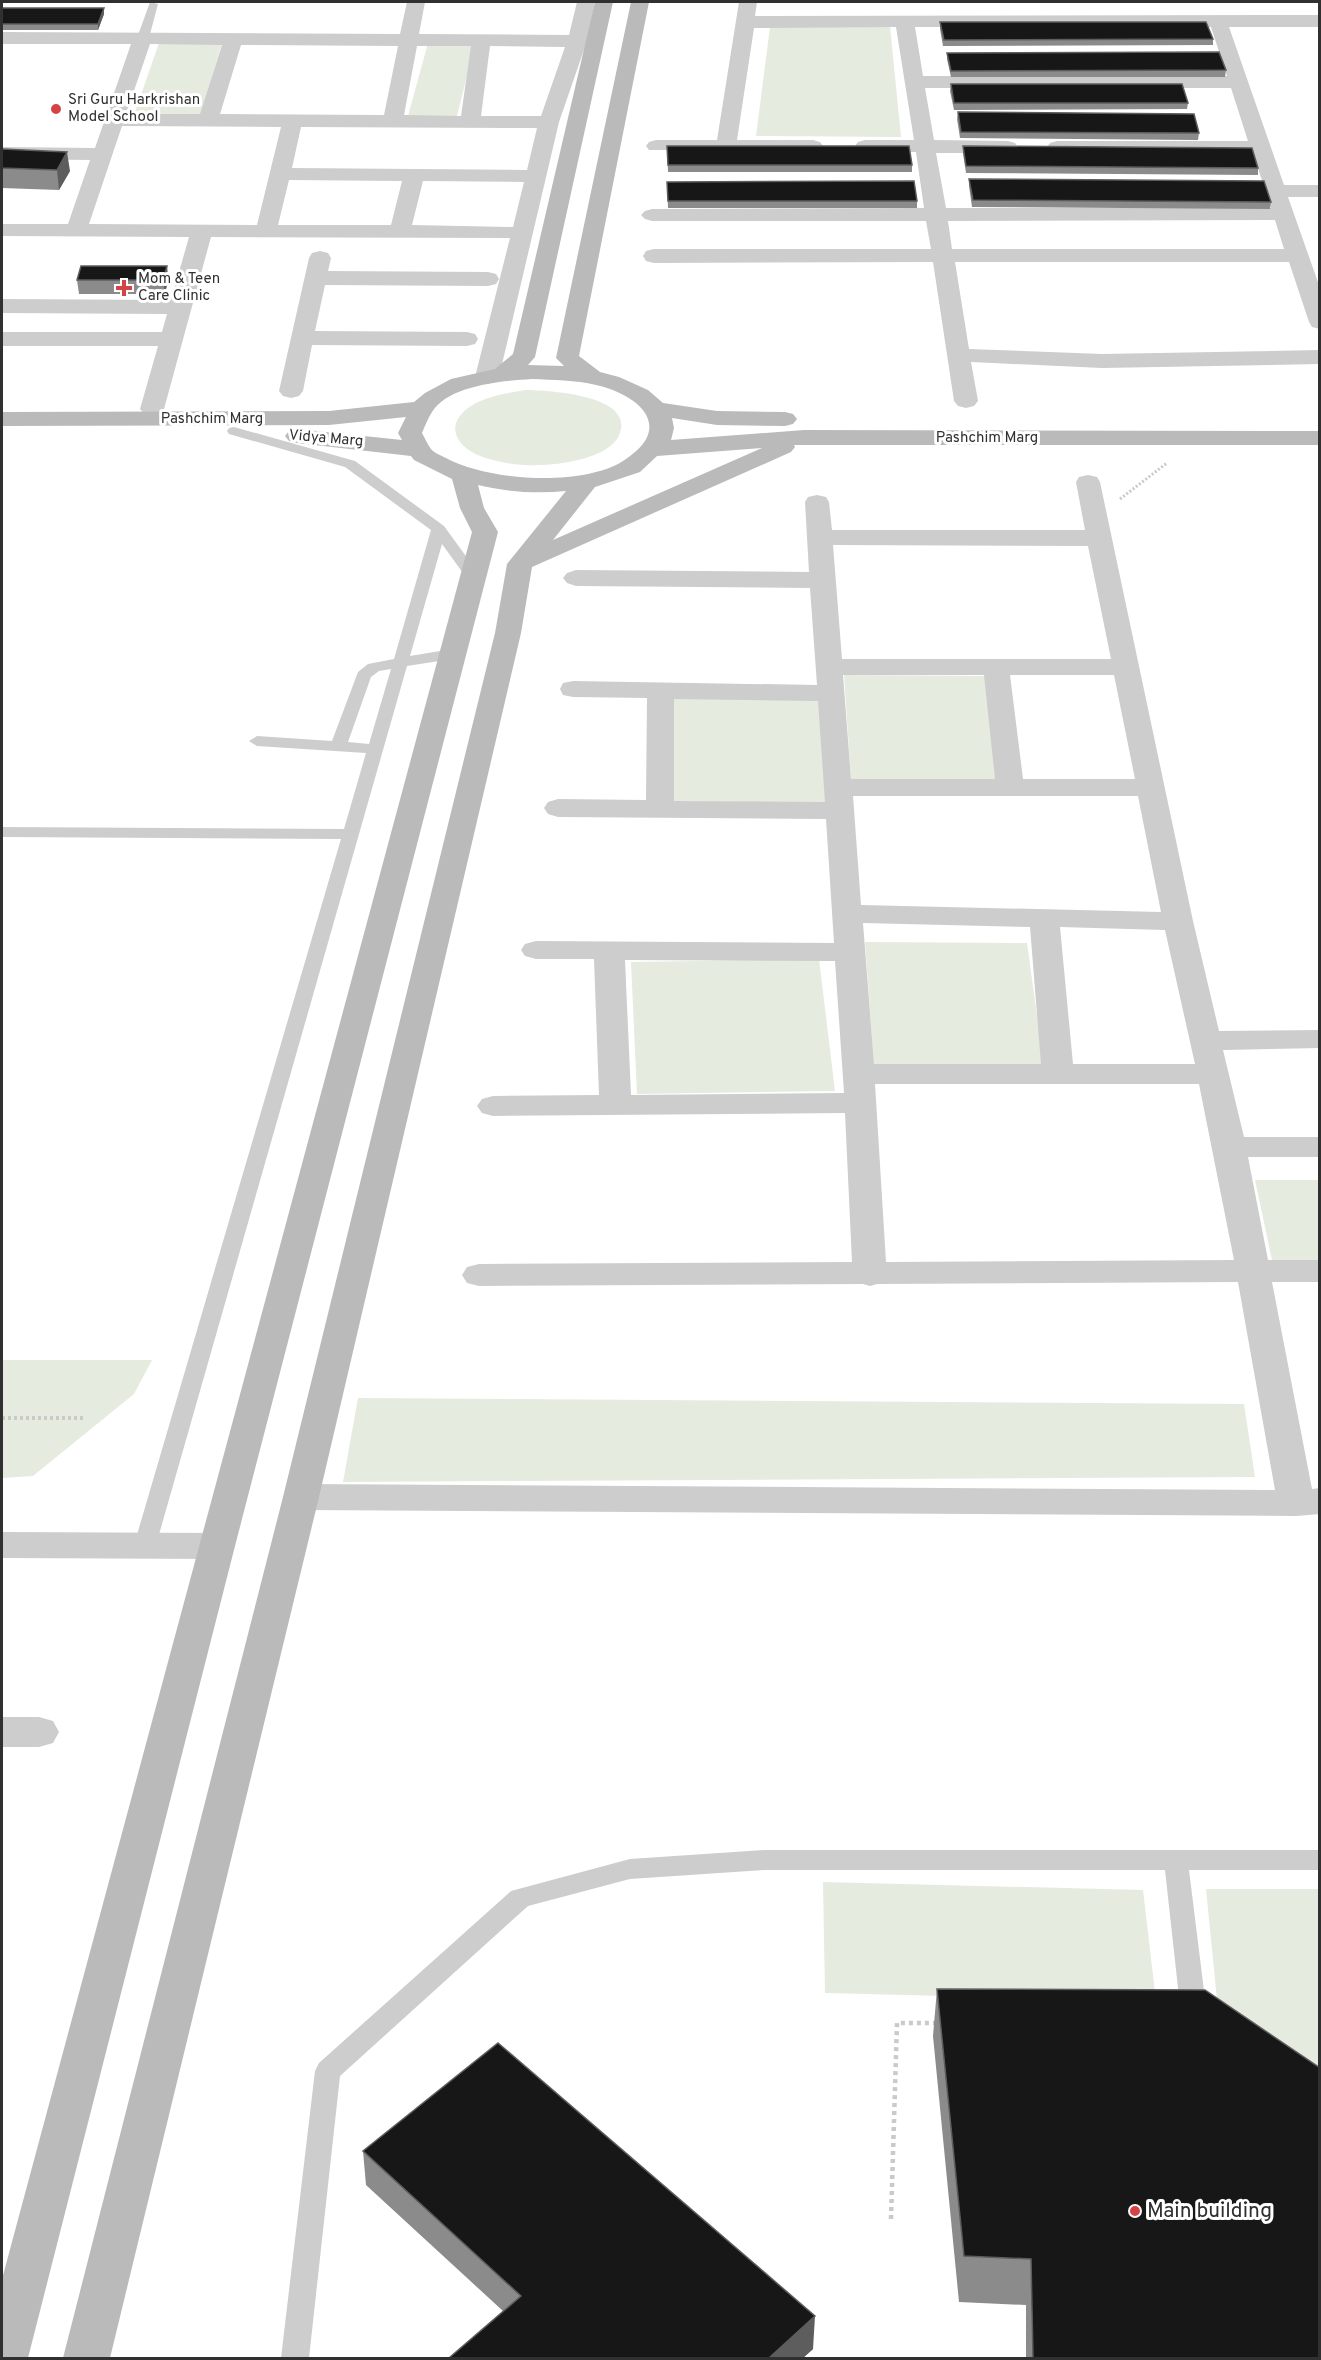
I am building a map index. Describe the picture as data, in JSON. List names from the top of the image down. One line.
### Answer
{"streets":{"main road":["Pashchim Marg","Vidya Marg"]},"crossings":[["Pashchim Marg","Vidya Marg"]],"places":{"other":["Sri Guru Harkrishan Model School","Main building"],"health":["Mom & Teen Care Clinic"]}}
